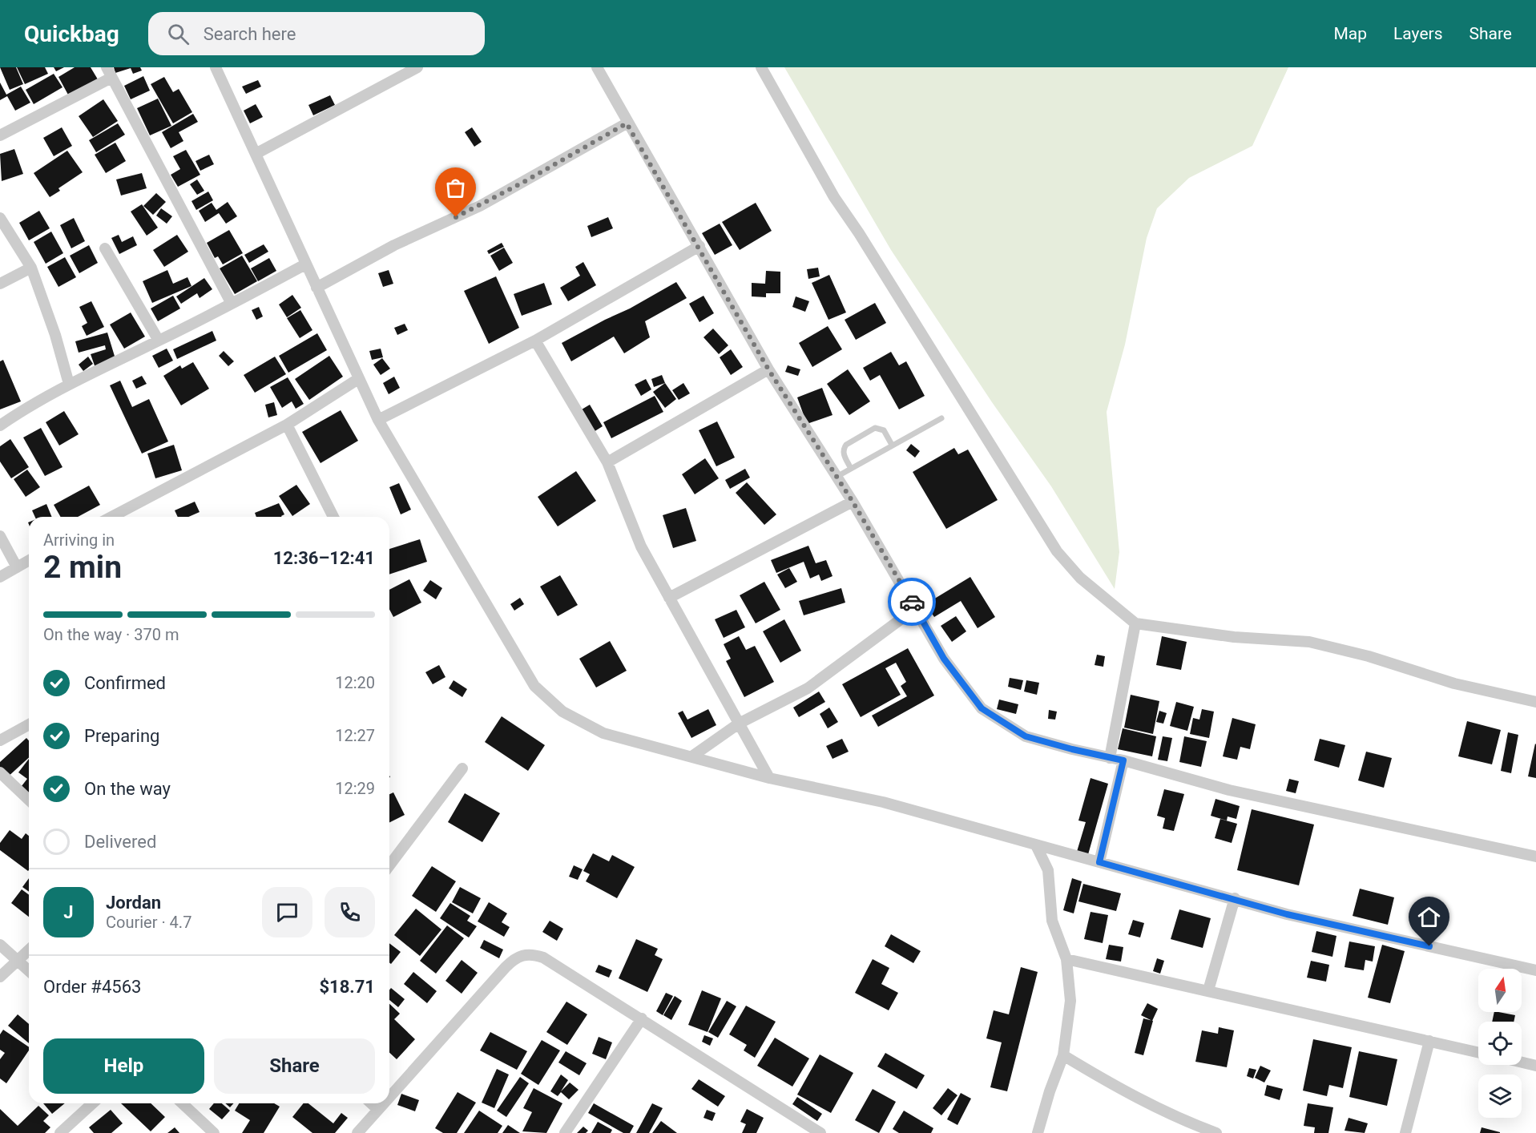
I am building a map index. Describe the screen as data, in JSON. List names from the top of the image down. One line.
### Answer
{"north":"top","page":{"header":"Quickbag","search":"Search here","nav":["Map","Layers","Share"],"heading":["2 min","Arriving in","12:36–12:41"],"panel":["Jordan","Courier · 4.7","Order #4563","$18.71"],"bar":"On the way · 370 m","list":[["Confirmed","12:20"],["Preparing","12:27"],["On the way","12:29"],"Delivered"],"round":"J","buttons":["Help","Share"]}}
